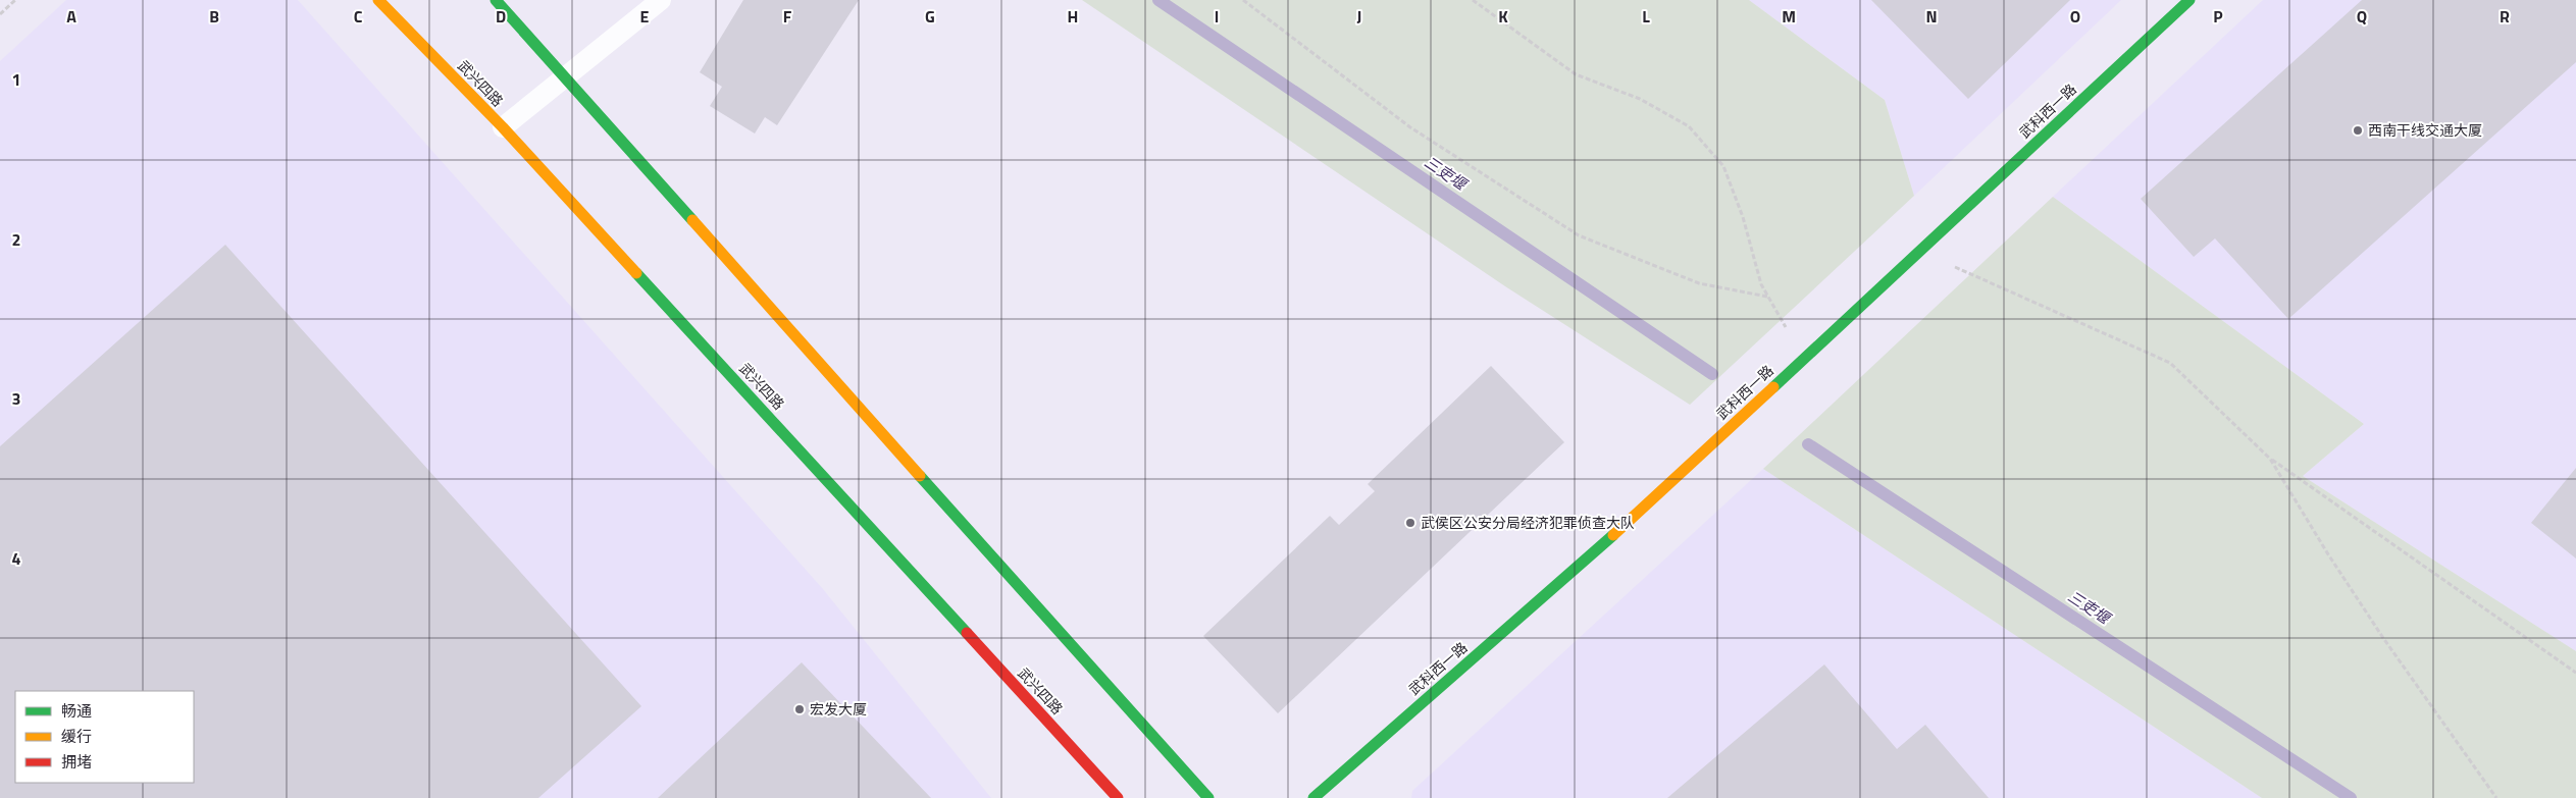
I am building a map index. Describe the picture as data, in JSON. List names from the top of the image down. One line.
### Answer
{"streets":{"main road":["武兴四路","武科西一路"]},"water":["三吏堰"],"places":["西南干线交通大厦","武侯区公安分局经济犯罪侦查大队","宏发大厦"],"legend":["畅通","缓行","拥堵"],"grid":{"columns":["A","B","C","D","E","F","G","H","I","J","K","L","M","N","O","P","Q","R"],"rows":["1","2","3","4"]}}
